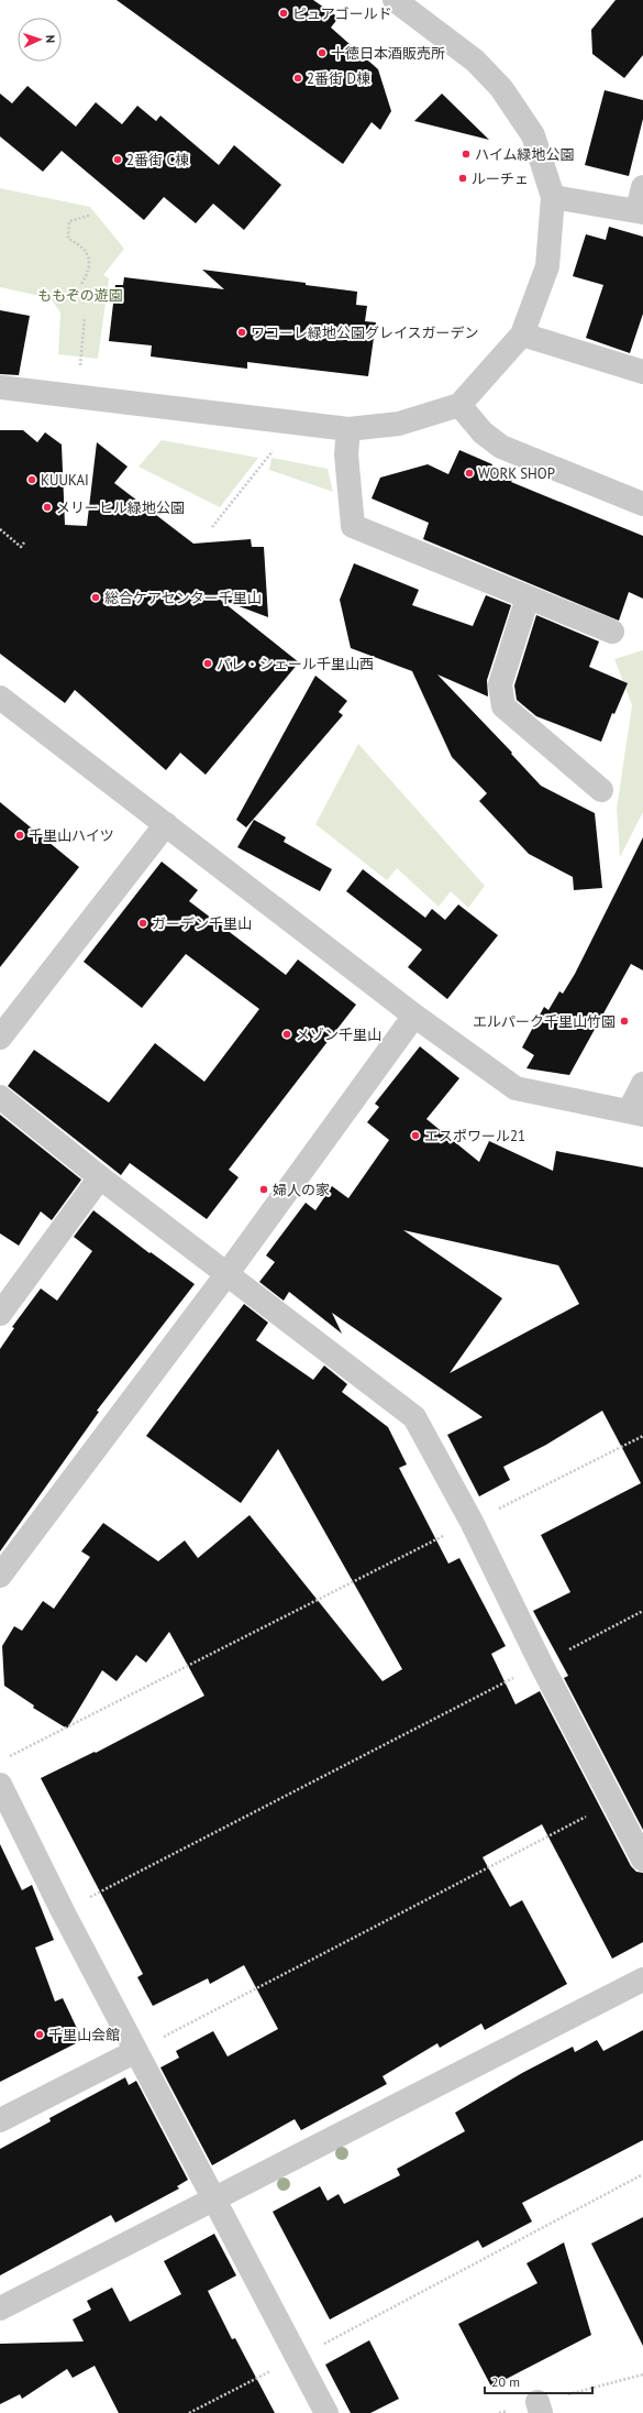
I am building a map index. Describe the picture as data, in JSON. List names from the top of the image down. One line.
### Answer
{"parks":["ももぞの遊園"],"places":["ピュアゴールド","十徳日本酒販売所","2番街 D棟","ハイム緑地公園","2番街 C棟","ルーチェ","ワコーレ緑地公園グレイスガーデン","WORK SHOP","KUUKAI","メリーヒル緑地公園","総合ケアセンター千里山","パレ・シェール千里山西","千里山ハイツ","ガーデン千里山","エルパーク千里山竹園","メゾン千里山","エスポワール21","婦人の家","千里山会館"],"scale_bar":"20 m","north":"right"}
